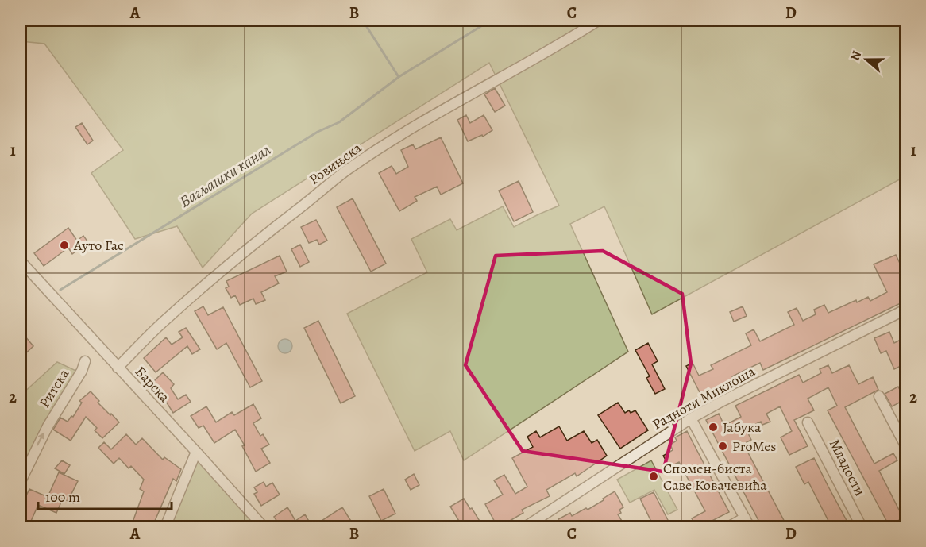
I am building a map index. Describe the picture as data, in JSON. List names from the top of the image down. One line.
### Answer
{"streets":{"street":["Ровињска","Барска","Ритска","Радноти Миклоша","Младости"]},"crossings":[["Ровињска","Барска"]],"one_way":["Ритска"],"water":["Багљашки канал"],"places":["Ауто Гас","Јабука","ProMes","Спомен-биста Саве Ковачевића"],"scale_bar":"100 m","north":"left","grid":{"columns":["A","B","C","D"],"rows":["1","2"]}}
